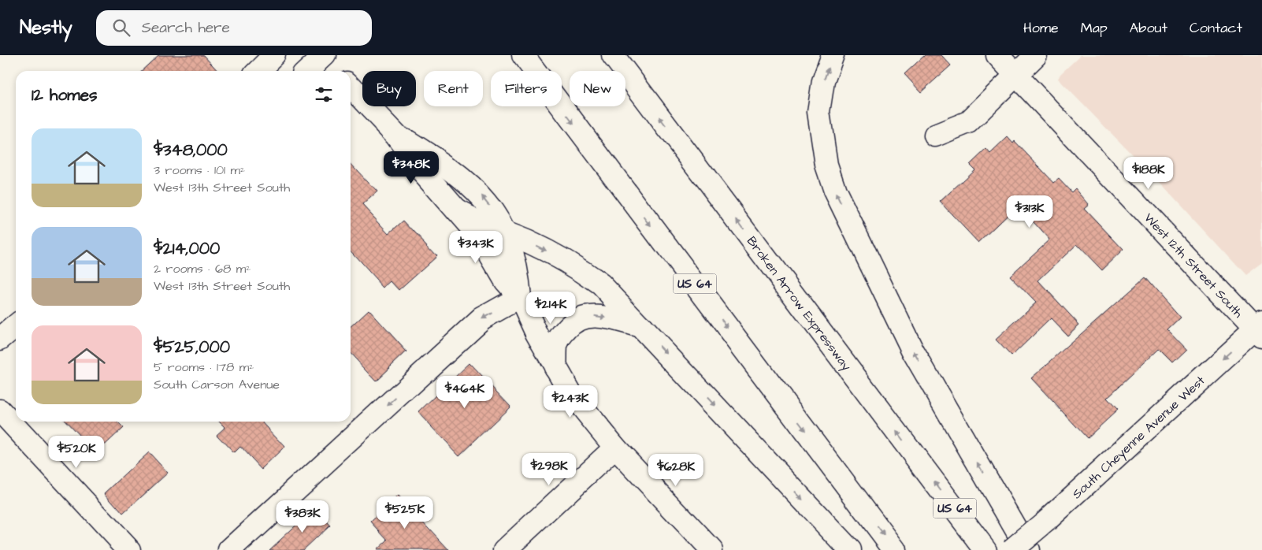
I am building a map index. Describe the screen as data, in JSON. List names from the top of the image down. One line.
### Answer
{"streets":{"main road":["West 12th Street South","US 64","Broken Arrow Expressway","South Cheyenne Avenue West"]},"crossings":[["West 12th Street South","South Cheyenne Avenue West"]],"one_way":["South Cheyenne Avenue West"],"page":{"header":"Nestly","search":"Search here","nav":["Home","Map","About","Contact"],"chip":["Buy","Rent","Filters","New"],"heading":"12 homes","list":[{"name":"$348,000","note":"3 rooms · 101 m² · West 13th Street South"},{"name":"$214,000","note":"2 rooms · 68 m² · West 13th Street South"},{"name":"$525,000","note":"5 rooms · 178 m² · South Carson Avenue"}],"price":["$348K","$188K","$313K","$343K","$214K","$464K","$243K","$520K","$298K","$628K","$525K","$383K"]}}
